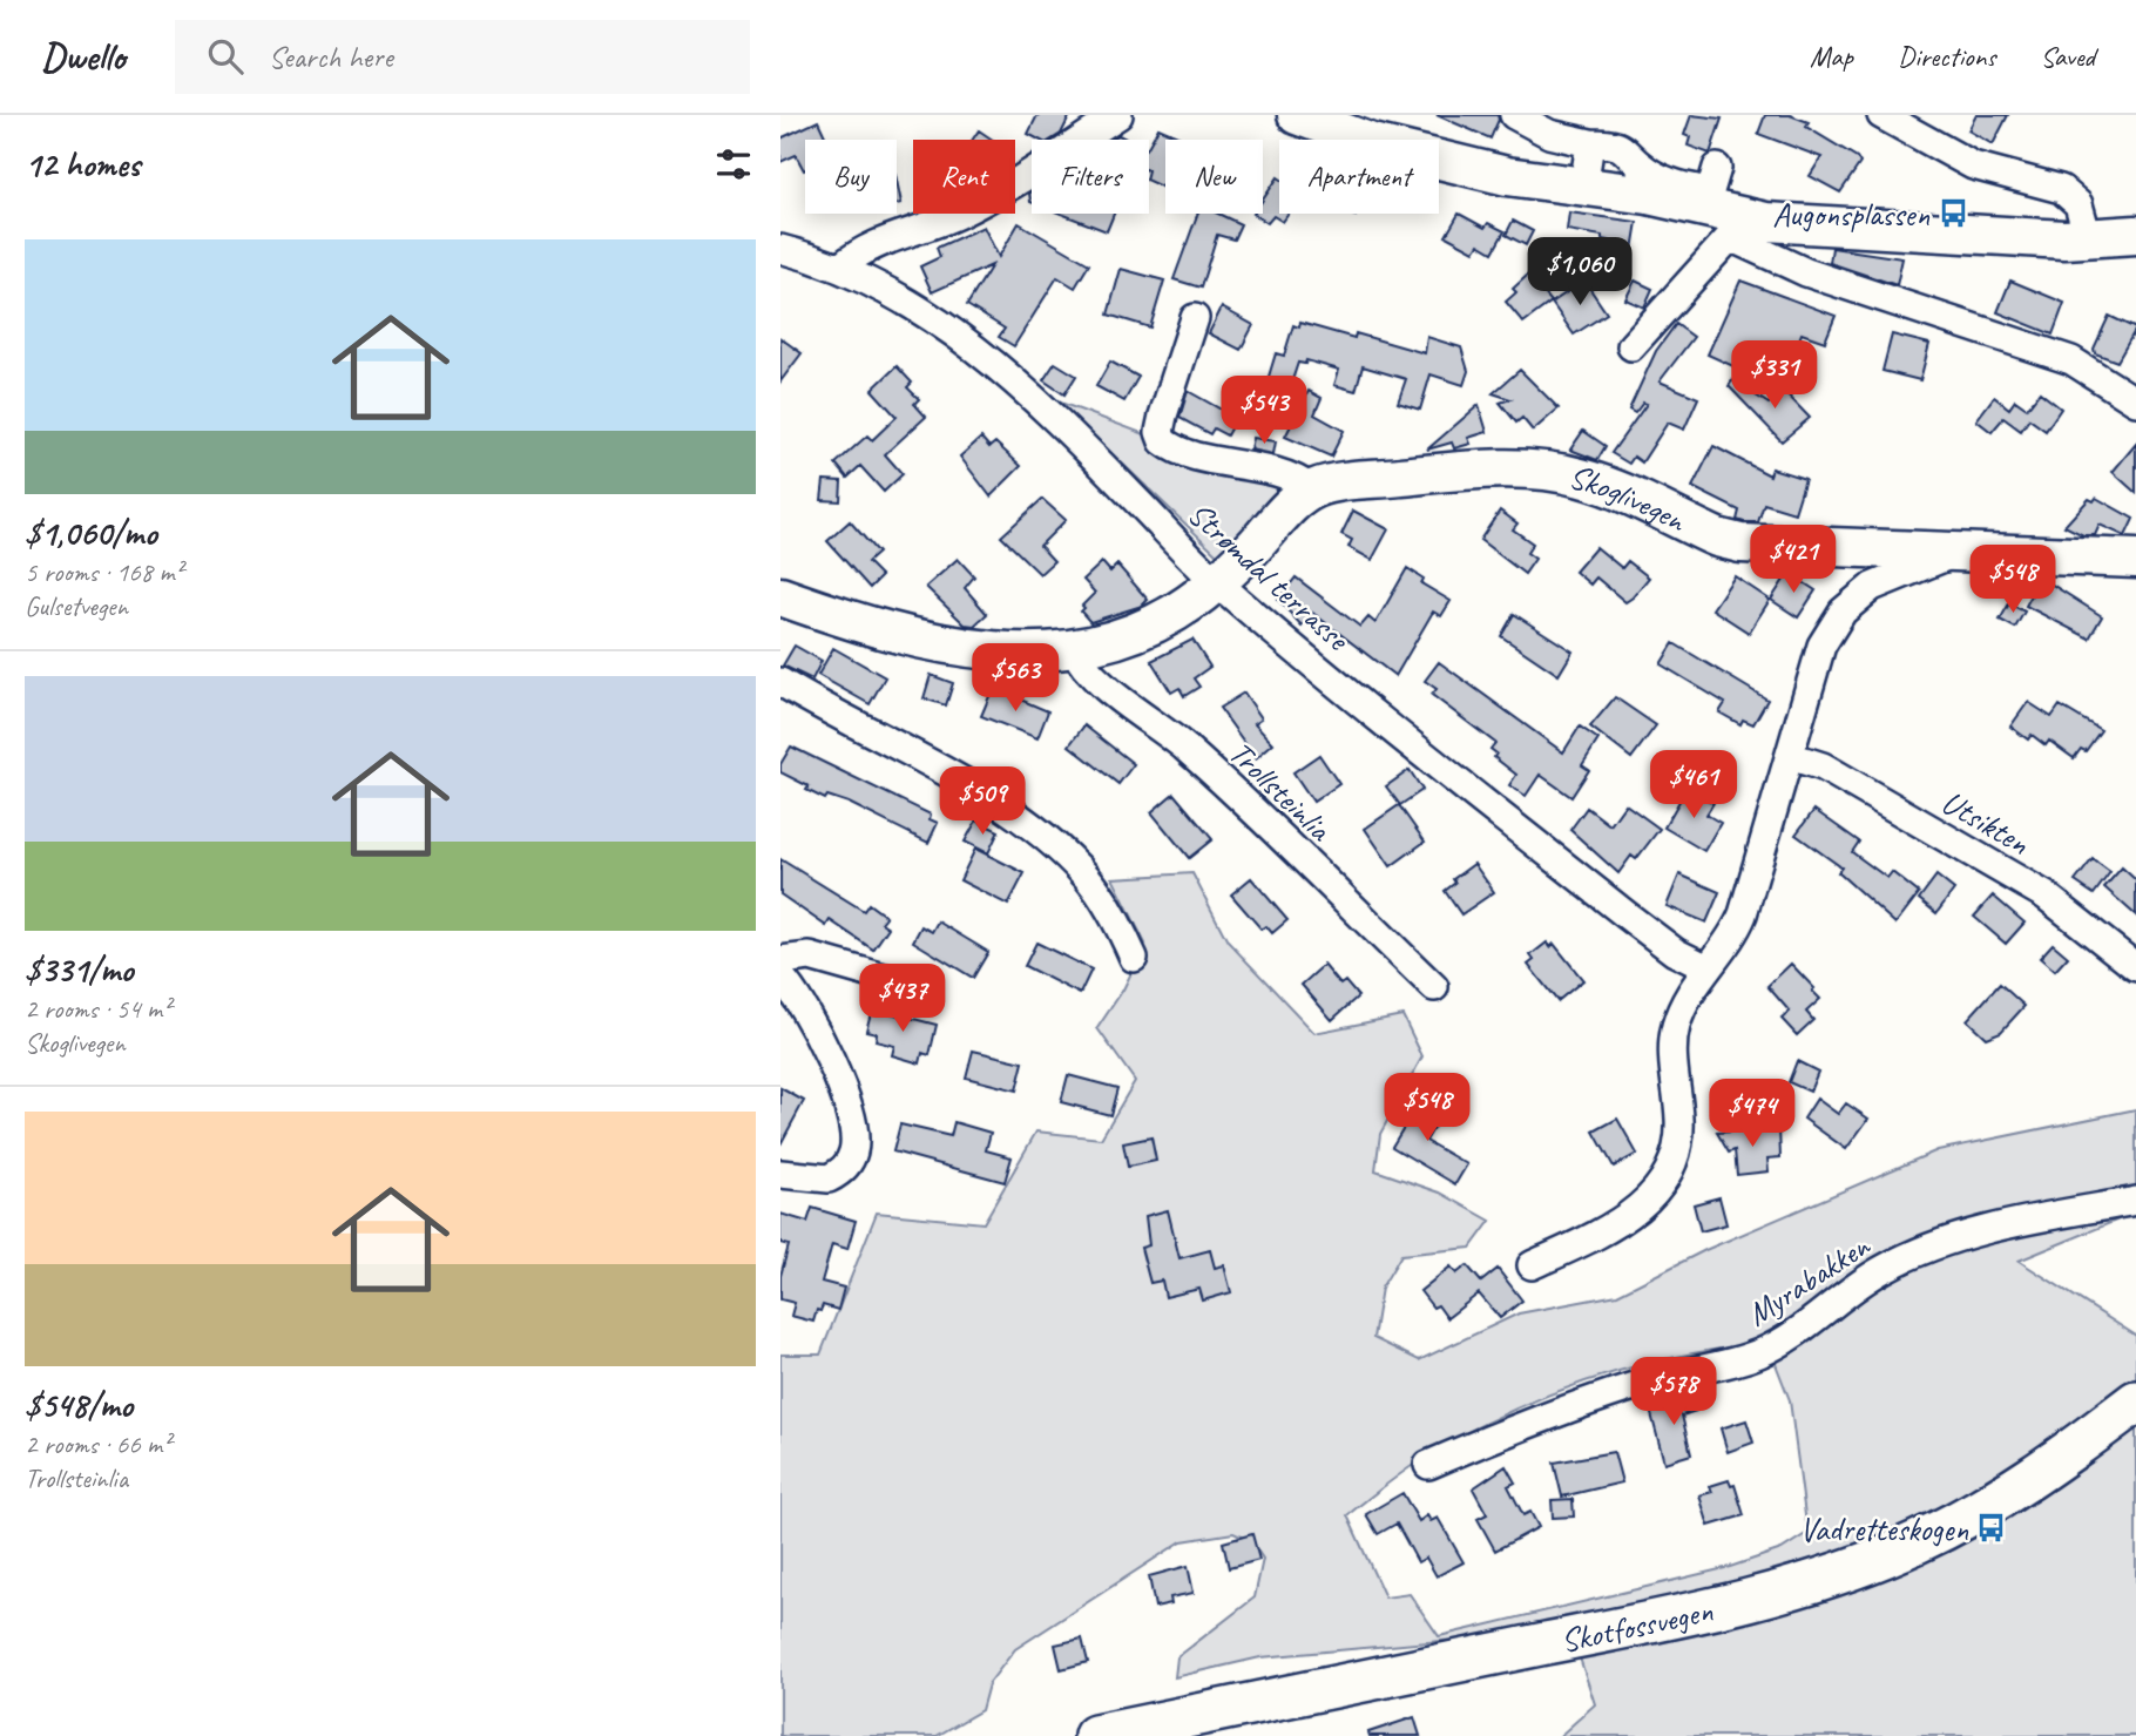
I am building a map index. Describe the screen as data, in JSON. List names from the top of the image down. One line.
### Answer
{"streets":{"main road":["Skotfossvegen"],"street":["Skoglivegen","Strømdal terrasse","Trollsteinlia","Utsikten","Myrabakken"]},"crossings":[["Skoglivegen","Strømdal terrasse"],["Skoglivegen","Trollsteinlia"]],"places":{"bus stop":["Augonsplassen","Vadretteskogen"]},"page":{"header":"Dwello","search":"Search here","nav":["Map","Directions","Saved"],"heading":"12 homes","chip":["Buy","Rent","Filters","New","Apartment"],"list":[{"name":"$1,060/mo","note":"5 rooms · 168 m² · Gulsetvegen"},{"name":"$331/mo","note":"2 rooms · 54 m² · Skoglivegen"},{"name":"$548/mo","note":"2 rooms · 66 m² · Trollsteinlia"}],"price":["$1,060","$331","$543","$421","$548","$563","$461","$509","$437","$548","$474","$578"]}}
